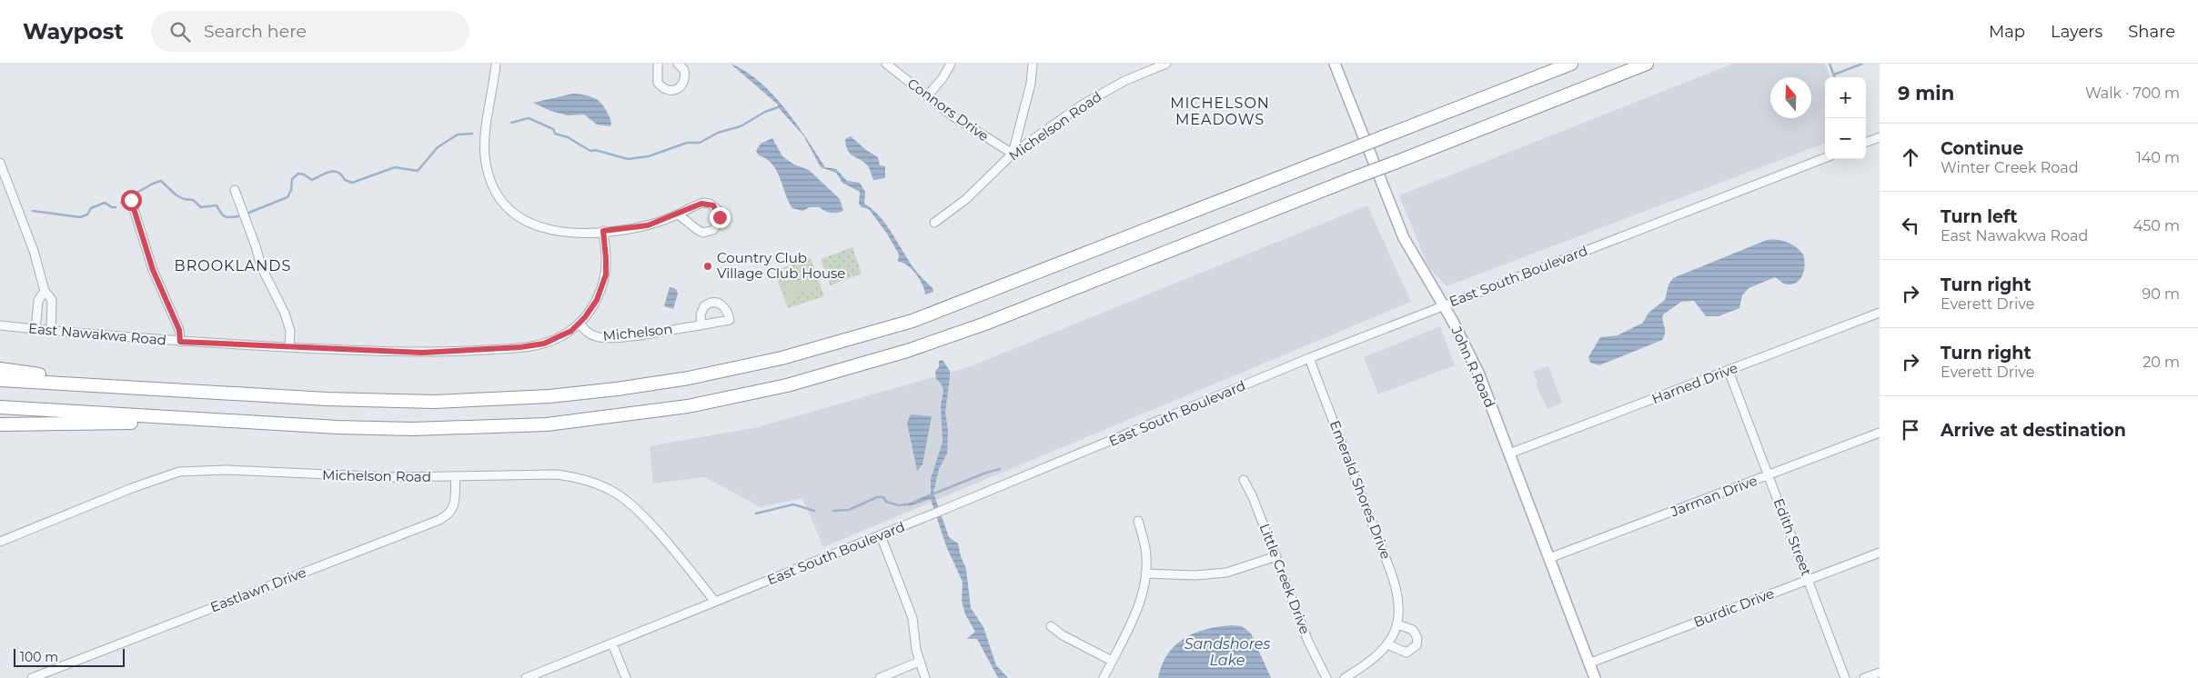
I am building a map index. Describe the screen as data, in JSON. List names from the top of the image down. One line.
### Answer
{"streets":{"main road":["John R Road"],"street":["Connors Drive","Michelson Road","East South Boulevard","Michelson","East Nawakwa Road","Harned Drive","Emerald Shores Drive","Jarman Drive","Edith Street","Little Creek Drive","Eastlawn Drive","Burdic Drive"]},"crossings":[["Connors Drive","Michelson Road"],["Michelson Road","East South Boulevard"],["Michelson Road","Eastlawn Drive"],["East South Boulevard","John R Road"],["East South Boulevard","Emerald Shores Drive"],["Michelson","East Nawakwa Road"],["John R Road","Harned Drive"],["John R Road","Jarman Drive"],["John R Road","Burdic Drive"],["Harned Drive","Edith Street"],["Jarman Drive","Edith Street"],["Edith Street","Burdic Drive"]],"districts":["MICHELSON MEADOWS","BROOKLANDS"],"water":["Sandshores Lake"],"places":["Country Club Village Club House"],"scale_bar":"100 m","north":"top","page":{"header":"Waypost","search":"Search here","nav":["Map","Layers","Share"],"heading":["9 min","Walk · 700 m"],"map_buttons":["+","−"],"list":[["Continue","Winter Creek Road","140 m"],["Turn left","East Nawakwa Road","450 m"],["Turn right","Everett Drive","90 m"],["Turn right","Everett Drive","20 m"],"Arrive at destination"],"scale":"100 m"}}
